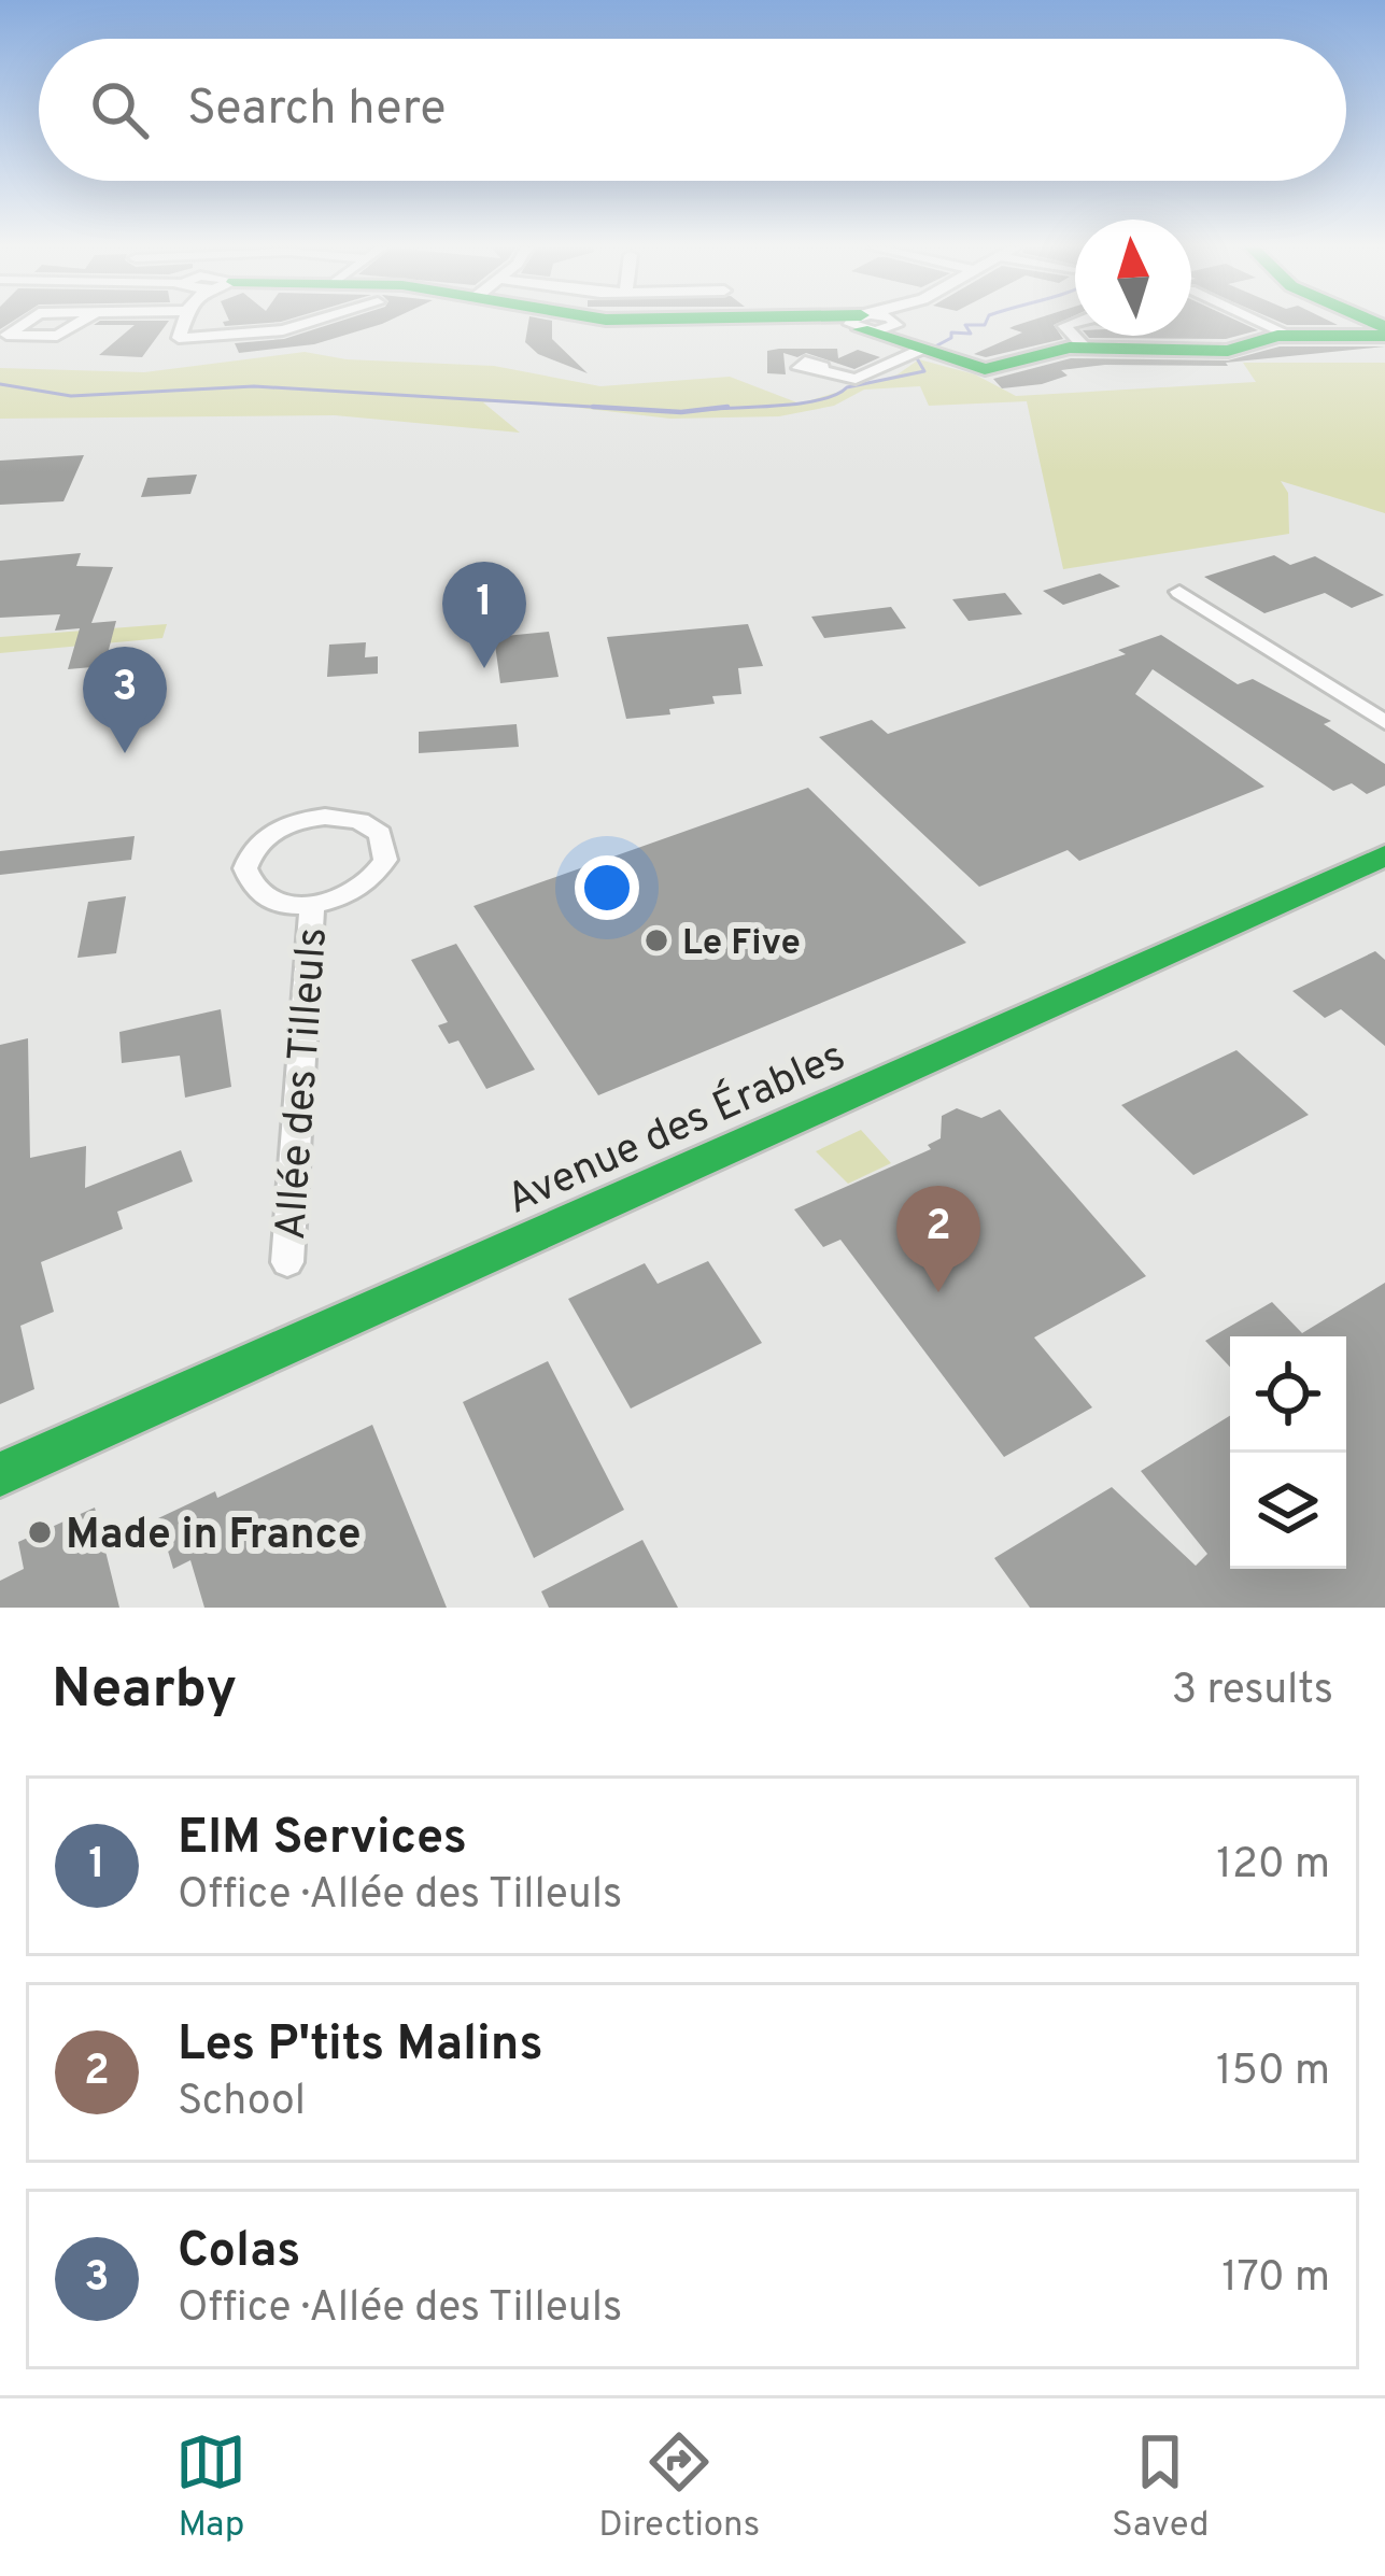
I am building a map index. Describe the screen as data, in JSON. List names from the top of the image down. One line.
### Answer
{"streets":{"street":["Allée des Tilleuls","Avenue des Érables"]},"places":["Le Five","Made in France"],"north":"top","page":{"search":"Search here","pins":["1","3","2"],"heading":["Nearby","3 results"],"list":[{"mark":"1","name":"EIM Services","note":"Office · Allée des Tilleuls","value":"120 m"},{"mark":"2","name":"Les P'tits Malins","note":"School","value":"150 m"},{"mark":"3","name":"Colas","note":"Office · Allée des Tilleuls","value":"170 m"}],"nav":["Map","Directions","Saved"]}}
